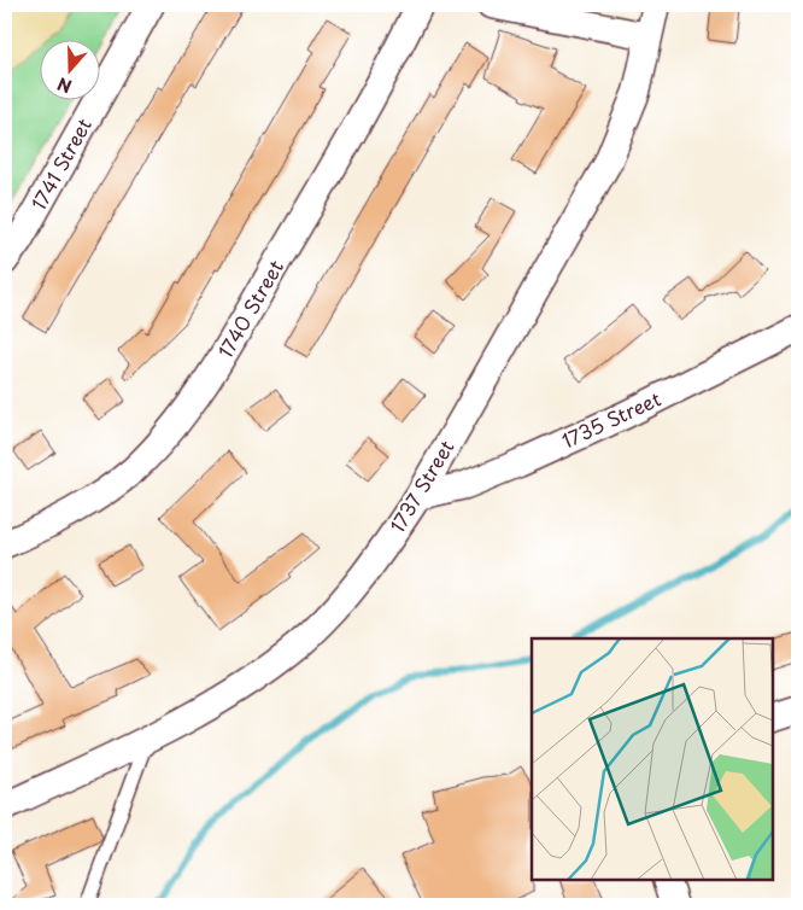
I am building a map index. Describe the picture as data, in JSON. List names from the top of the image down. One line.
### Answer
{"streets":{"street":["1741 Street","1740 Street","1735 Street","1737 Street"]},"crossings":[["1735 Street","1737 Street"]],"north":"bottom"}
